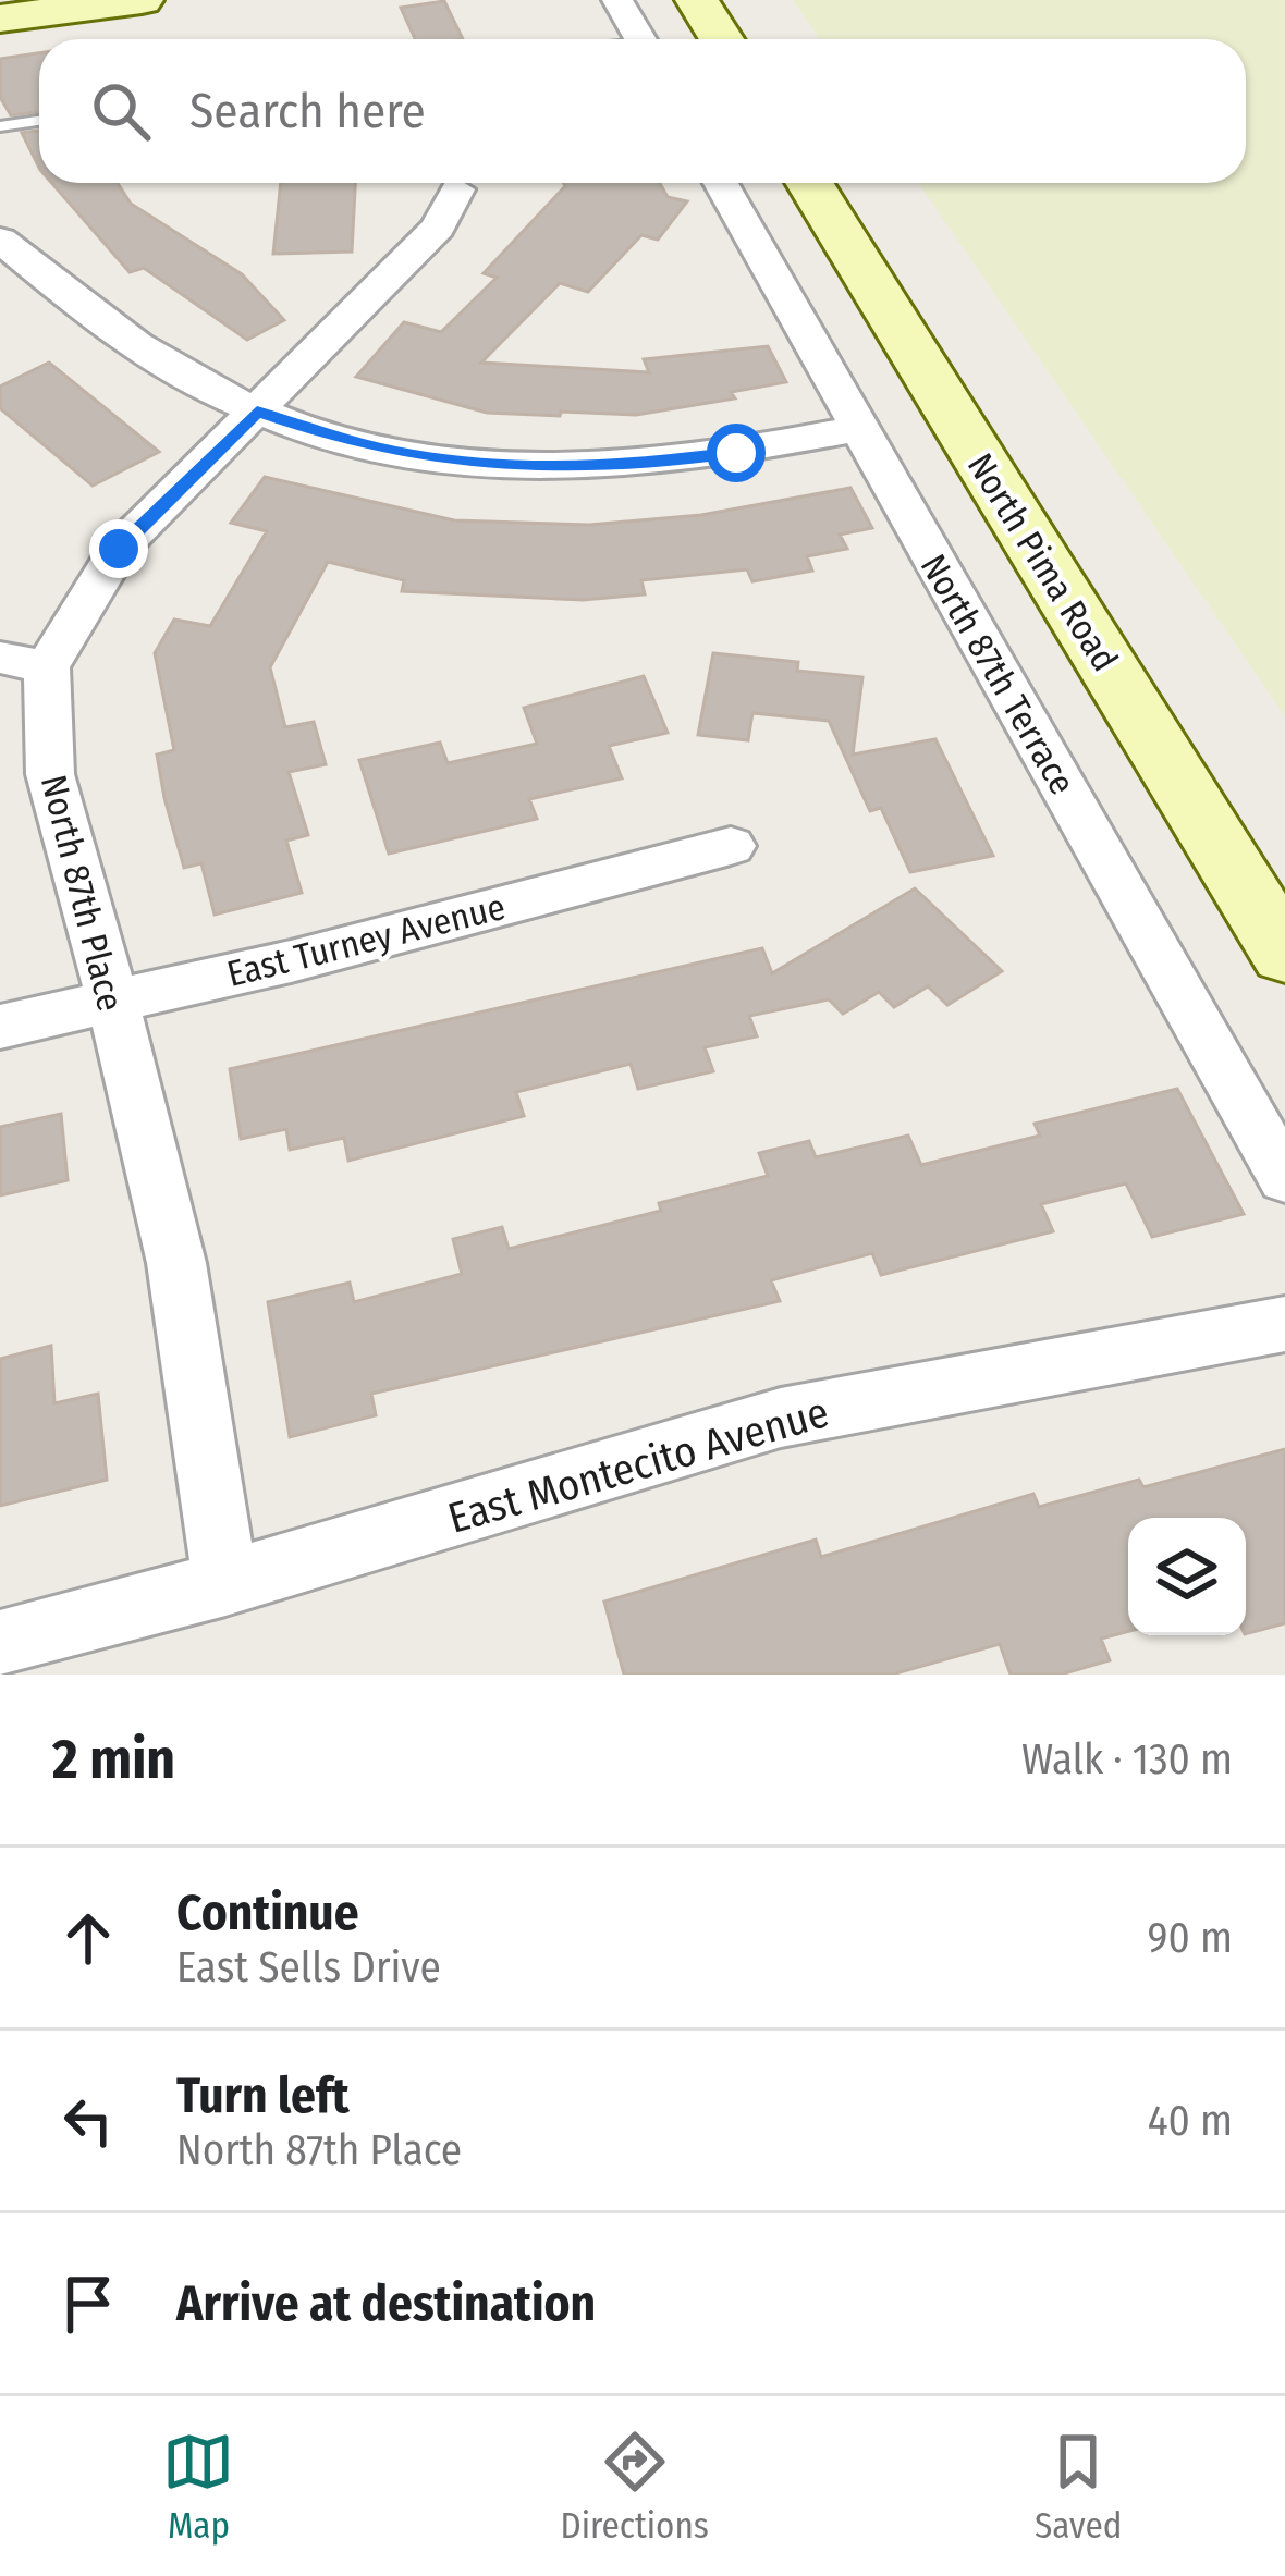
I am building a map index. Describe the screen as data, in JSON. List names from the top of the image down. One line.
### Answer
{"streets":{"main road":["North Pima Road"],"street":["North 87th Terrace","North 87th Place","East Turney Avenue","East Montecito Avenue"]},"crossings":[["North 87th Place","East Turney Avenue"],["North 87th Place","East Montecito Avenue"]],"page":{"search":"Search here","heading":["2 min","Walk · 130 m"],"list":[["Continue","East Sells Drive","90 m"],["Turn left","North 87th Place","40 m"],"Arrive at destination"],"nav":["Map","Directions","Saved"]}}
